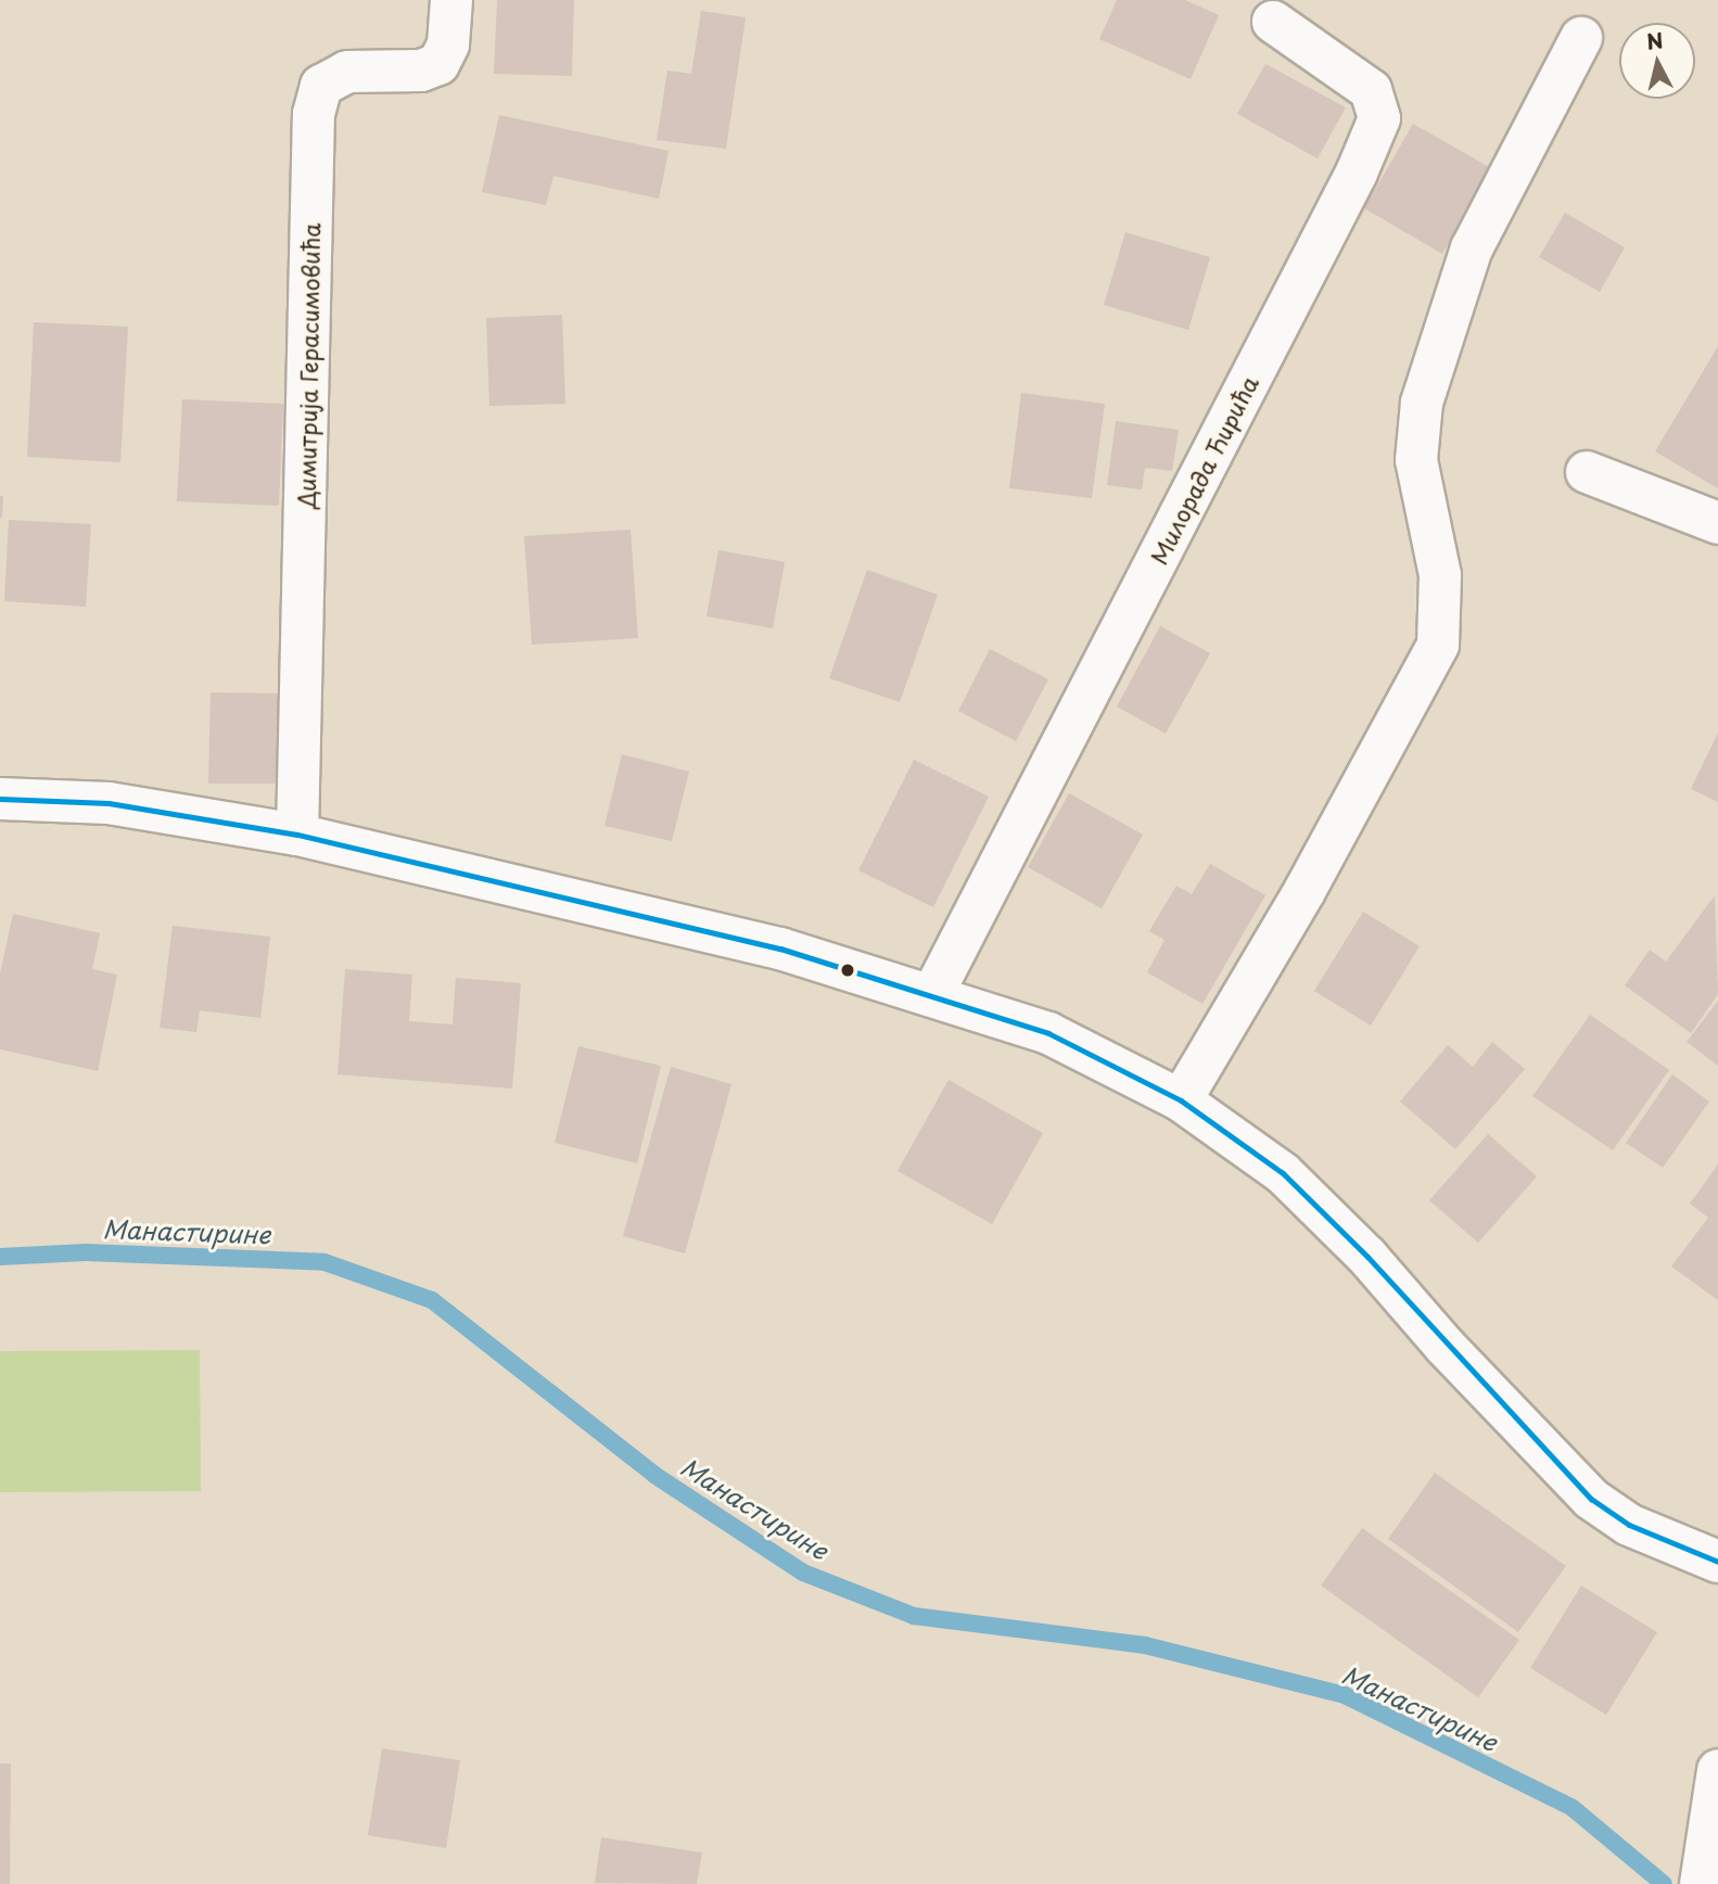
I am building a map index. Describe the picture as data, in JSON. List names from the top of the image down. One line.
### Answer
{"streets":{"street":["Димитрија Герасимовића","Милорада Ћирића"]},"water":["Манастирине"],"north":"top"}
